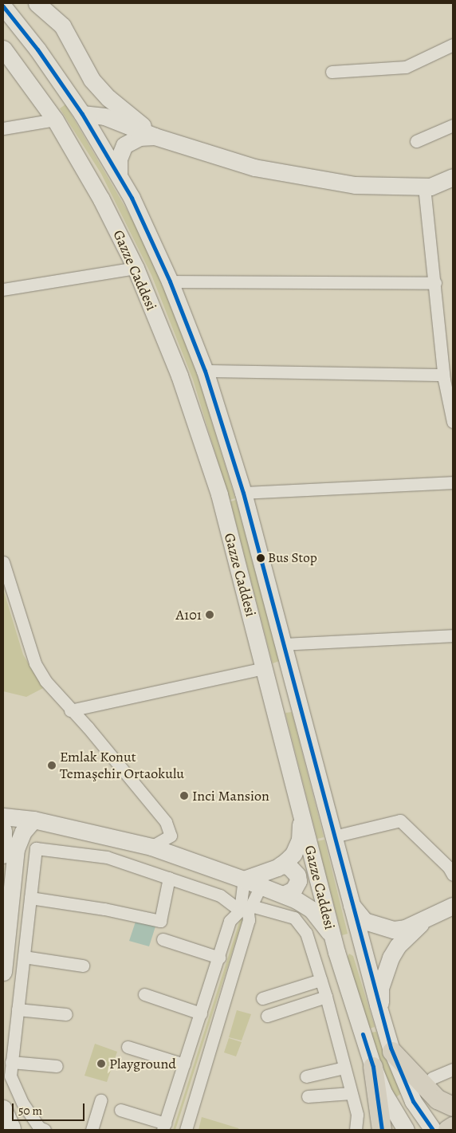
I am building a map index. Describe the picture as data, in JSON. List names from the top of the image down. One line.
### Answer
{"streets":{"main road":["Gazze Caddesi"]},"places":["Bus Stop","A101","Emlak Konut Temaşehir Ortaokulu","Inci Mansion","Playground"],"scale_bar":"50 m"}
